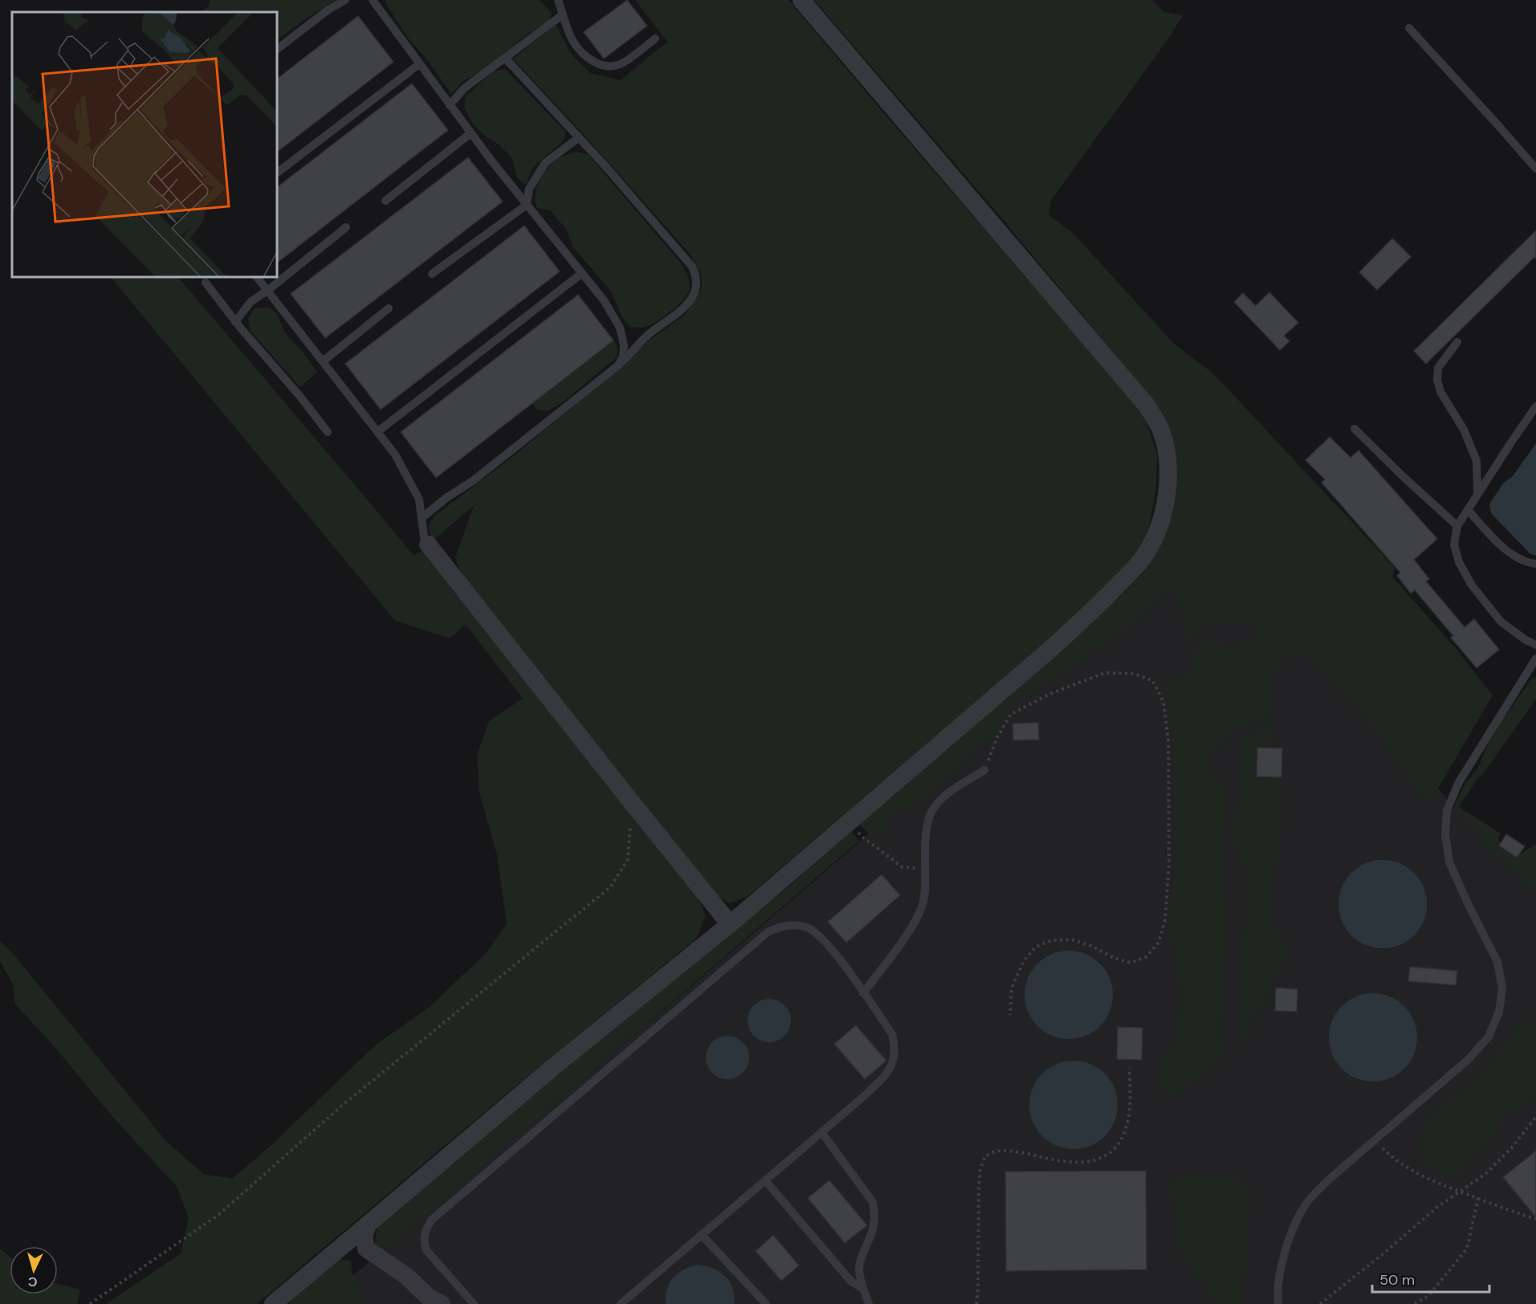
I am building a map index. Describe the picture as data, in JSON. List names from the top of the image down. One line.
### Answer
{"scale_bar":"50 m","north":"bottom"}
